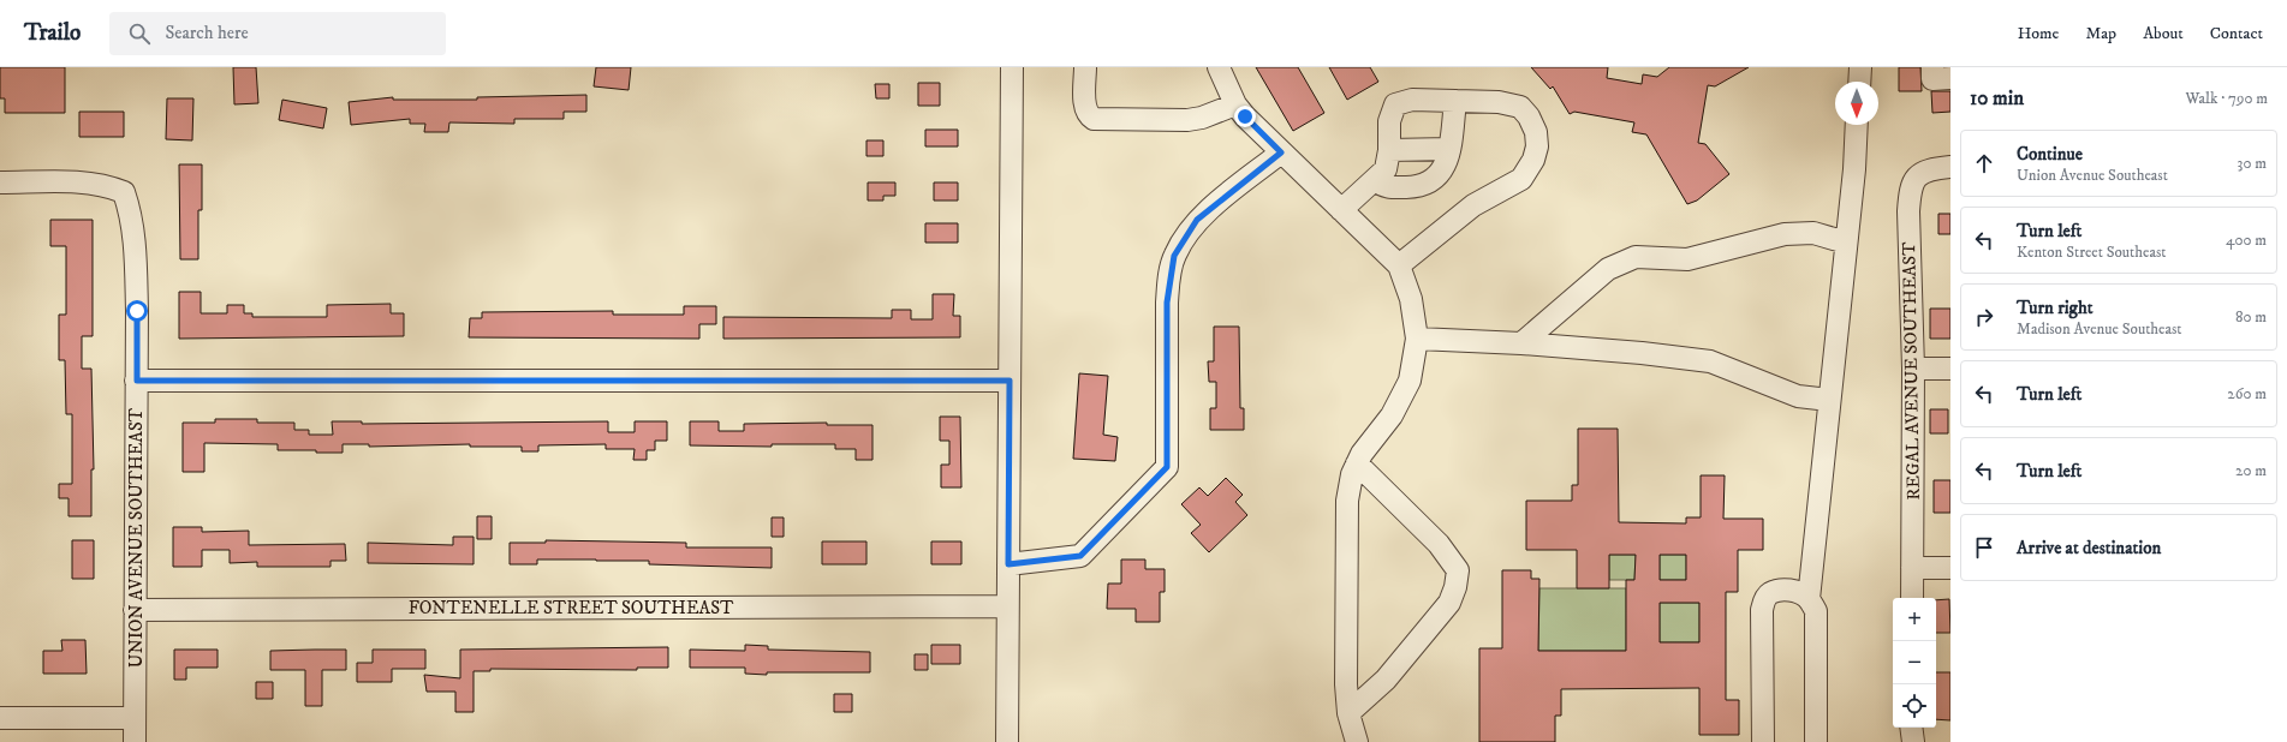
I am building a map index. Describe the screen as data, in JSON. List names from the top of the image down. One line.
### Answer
{"streets":{"street":["REGAL AVENUE SOUTHEAST","UNION AVENUE SOUTHEAST","FONTENELLE STREET SOUTHEAST"]},"crossings":[["UNION AVENUE SOUTHEAST","FONTENELLE STREET SOUTHEAST"]],"north":"bottom","page":{"header":"Trailo","search":"Search here","nav":["Home","Map","About","Contact"],"heading":["10 min","Walk · 790 m"],"list":[["Continue","Union Avenue Southeast","30 m"],["Turn left","Kenton Street Southeast","400 m"],["Turn right","Madison Avenue Southeast","80 m"],["Turn left","260 m"],["Turn left","20 m"],"Arrive at destination"],"map_buttons":["+","−"]}}
